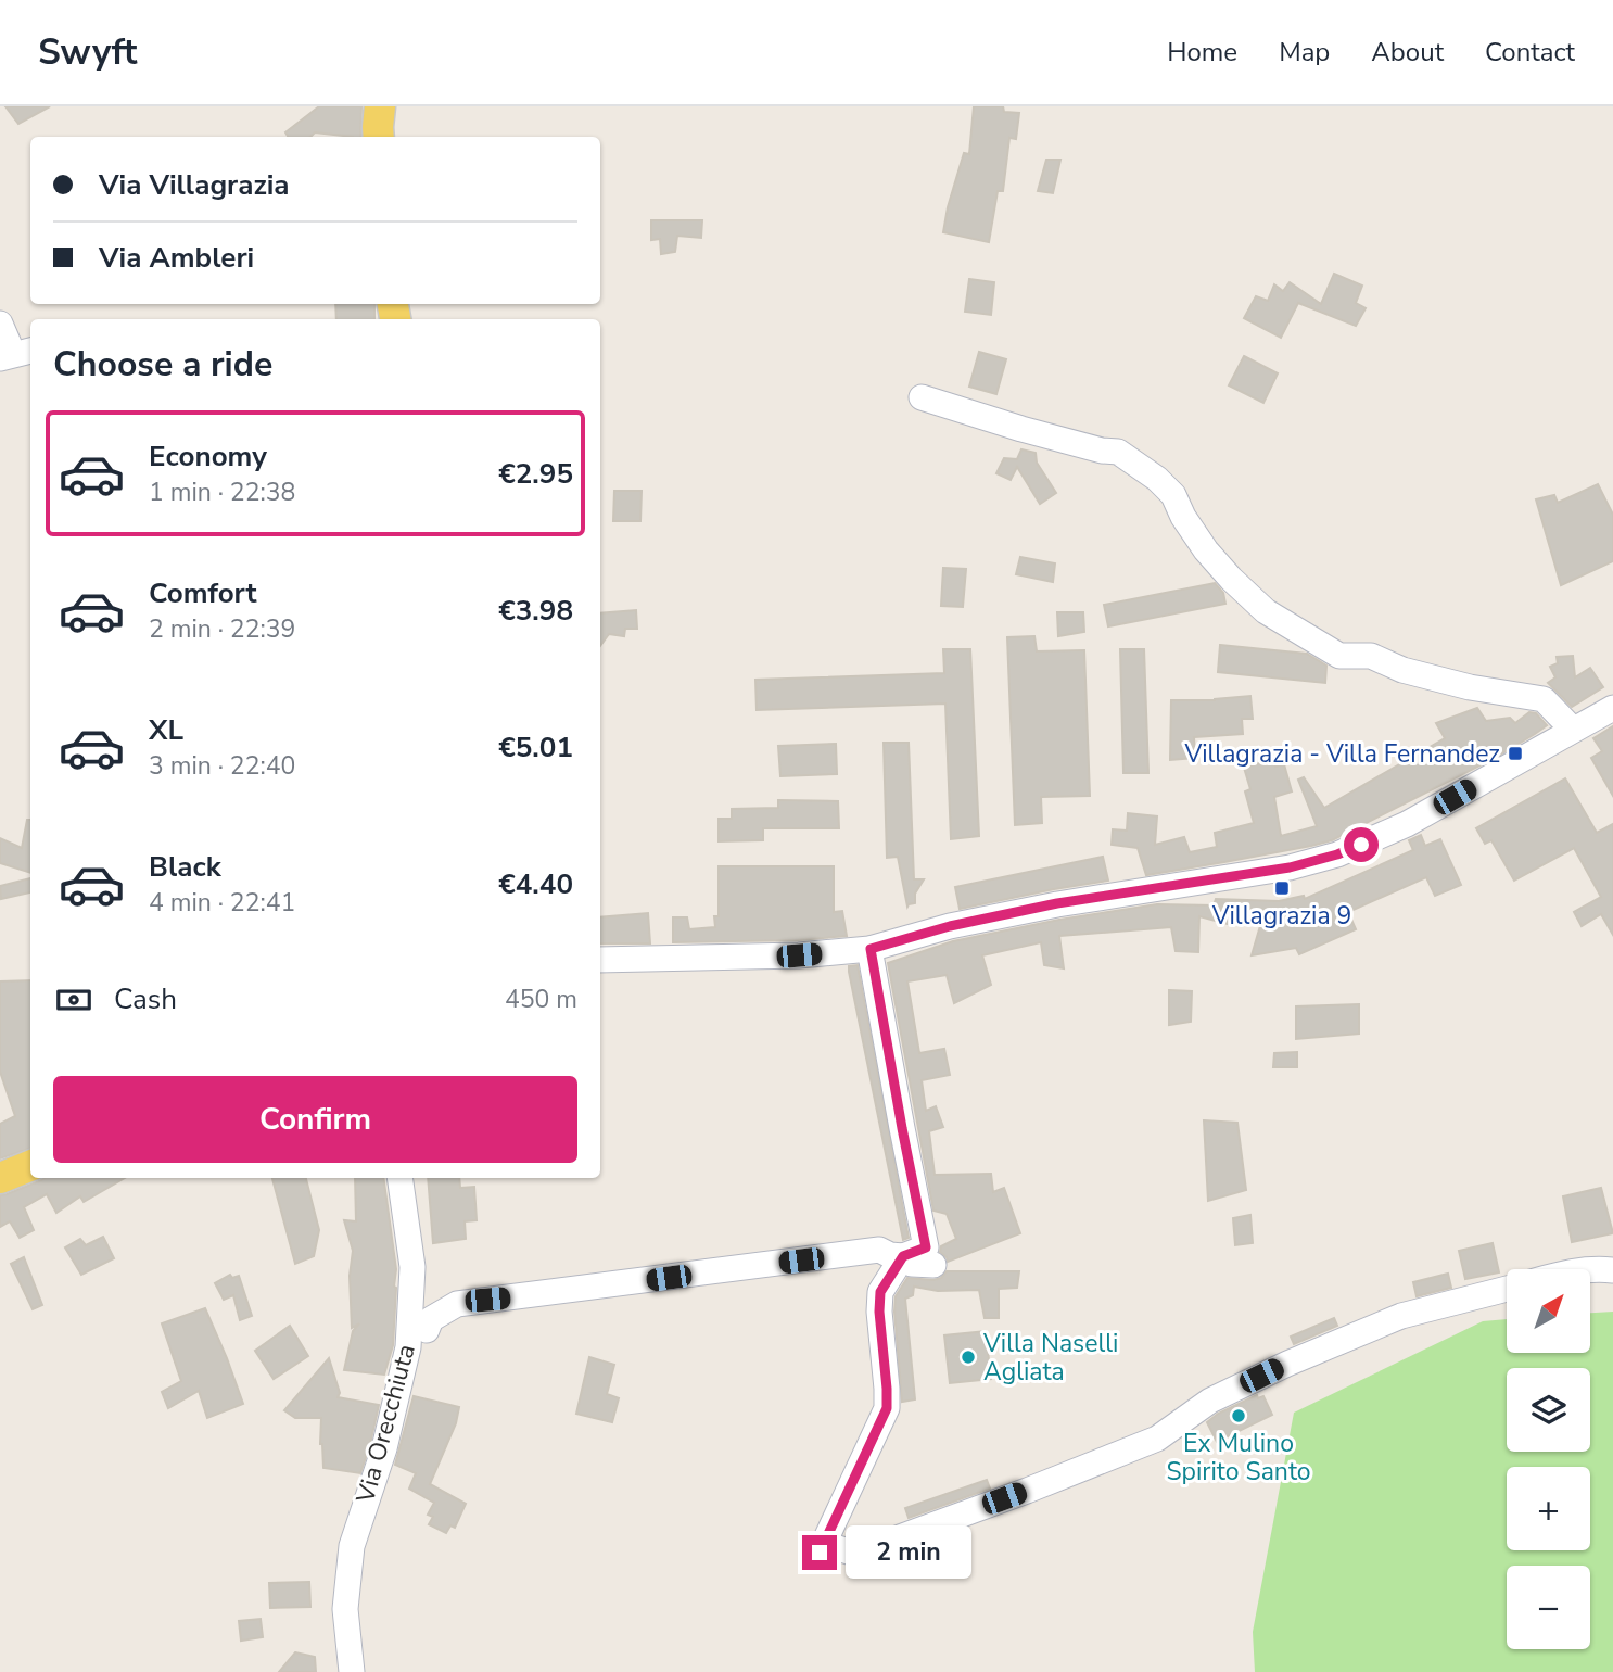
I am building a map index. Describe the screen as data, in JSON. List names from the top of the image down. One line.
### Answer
{"streets":{"street":["Via Orecchiuta"]},"places":{"transit":["Villagrazia - Villa Fernandez","Villagrazia 9"],"other":["Villa Naselli Agliata","Ex Mulino Spirito Santo"]},"north":"top right","page":{"header":"Swyft","nav":["Home","Map","About","Contact"],"banner":["Via Villagrazia","Via Ambleri"],"heading":"Choose a ride","list":[{"name":"Economy","note":"1 min · 22:38","value":"€2.95"},{"name":"Comfort","note":"2 min · 22:39","value":"€3.98"},{"name":"XL","note":"3 min · 22:40","value":"€5.01"},{"name":"Black","note":"4 min · 22:41","value":"€4.40"}],"pay":["Cash","450 m"],"buttons":"Confirm","map_buttons":["+","−"],"bubble":"2 min"}}
